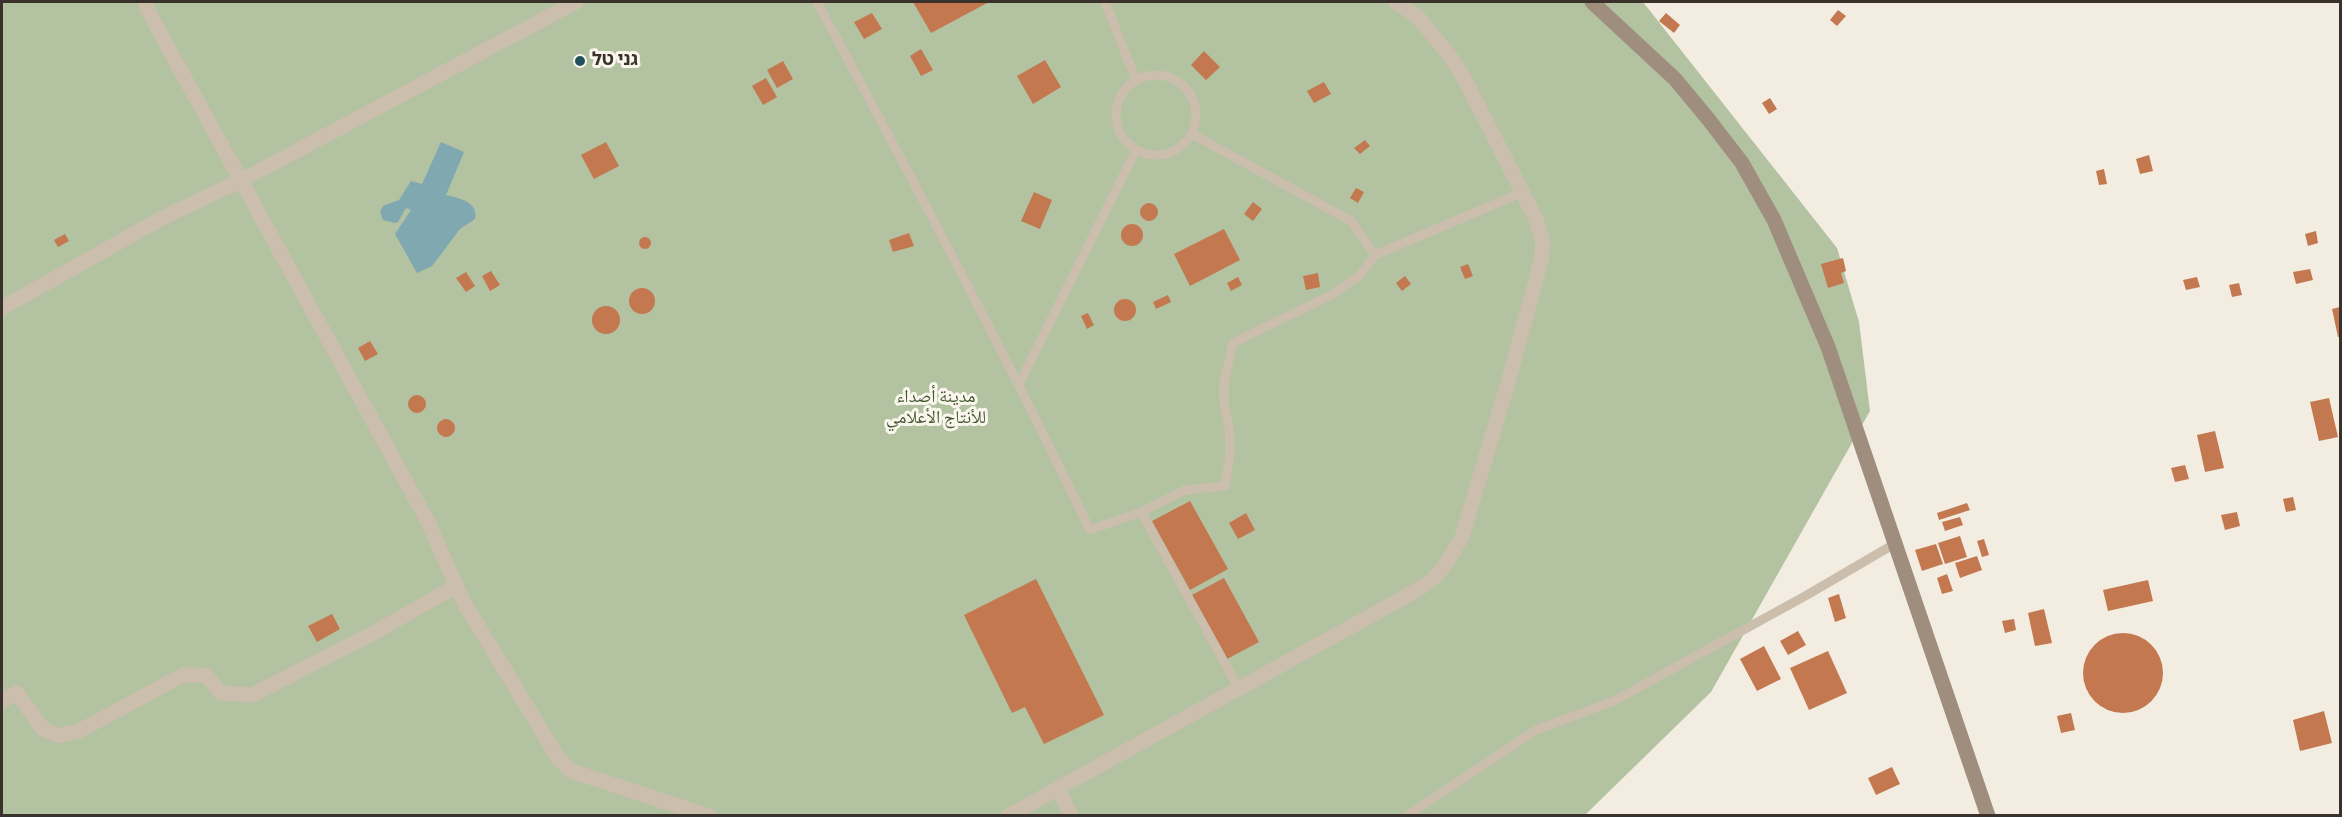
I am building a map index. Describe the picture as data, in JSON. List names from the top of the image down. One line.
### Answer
{"parks":["مدينة أصداء للأنتاج الأعلامي"],"places":["גני טל"]}
